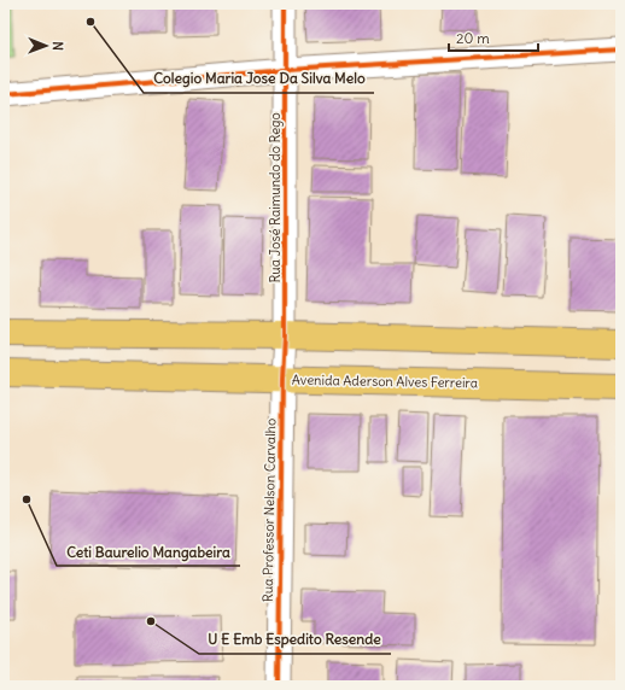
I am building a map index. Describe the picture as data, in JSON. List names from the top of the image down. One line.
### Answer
{"streets":{"main road":["Avenida Aderson Alves Ferreira"],"street":["Rua José Raimundo do Rego","Rua Professor Nelson Carvalho"]},"crossings":[["Rua José Raimundo do Rego","Rua Professor Nelson Carvalho"],["Avenida Aderson Alves Ferreira","Rua Professor Nelson Carvalho"]],"places":["Colegio Maria Jose Da Silva Melo","Ceti Baurelio Mangabeira","U E Emb Espedito Resende"],"scale_bar":"20 m","north":"right"}
